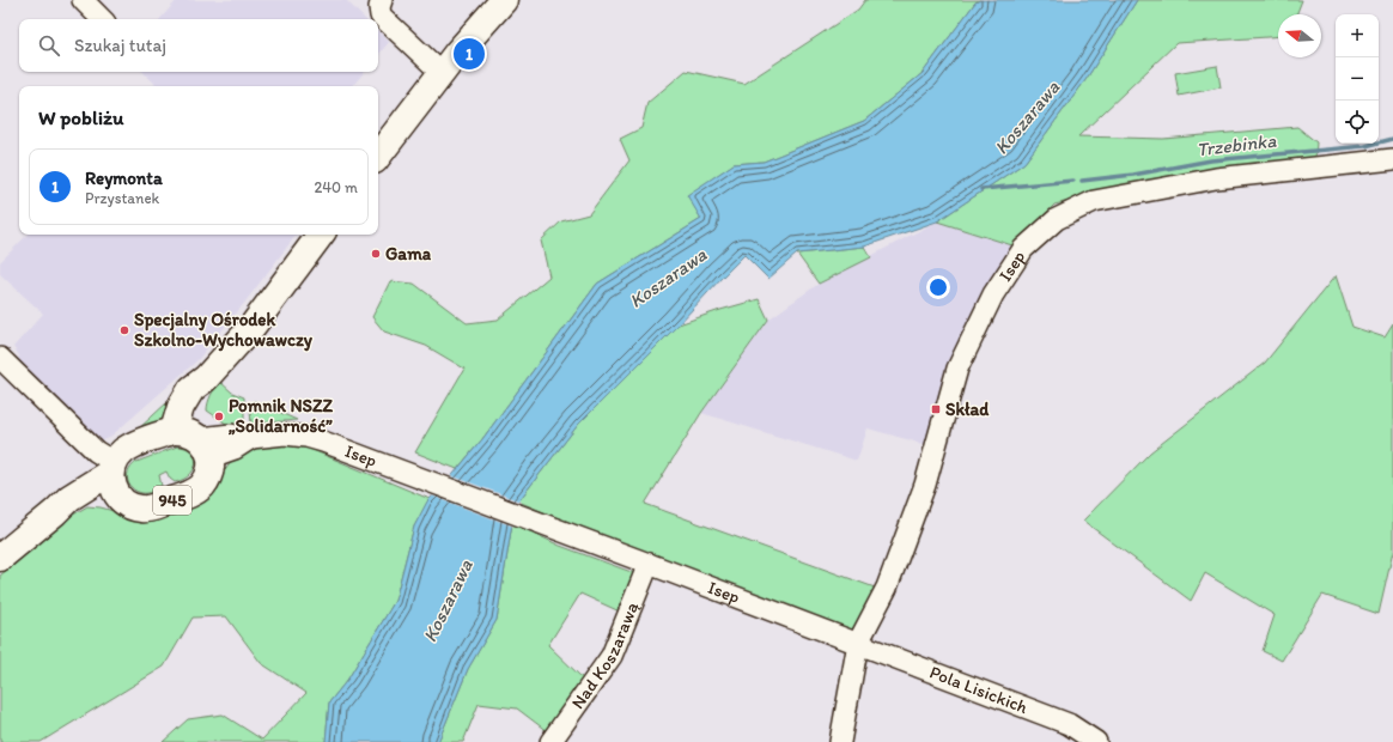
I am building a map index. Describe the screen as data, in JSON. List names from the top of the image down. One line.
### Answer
{"streets":{"main road":["945"],"street":["Isep","Nad Koszarawą","Pola Lisickich"]},"crossings":[["Isep","945"],["Isep","Nad Koszarawą"],["Isep","Pola Lisickich"]],"water":["Koszarawa","Trzebinka"],"places":{"other":["Gama","Specjalny Ośrodek Szkolno-Wychowawczy","Pomnik NSZZ „Solidarność”"],"transit":["Skład"]},"north":"left","page":{"map_buttons":["+","−"],"search":"Szukaj tutaj","pins":"1","heading":"W pobliżu","list":[{"mark":"1","name":"Reymonta","note":"Przystanek","value":"240 m"}]}}
